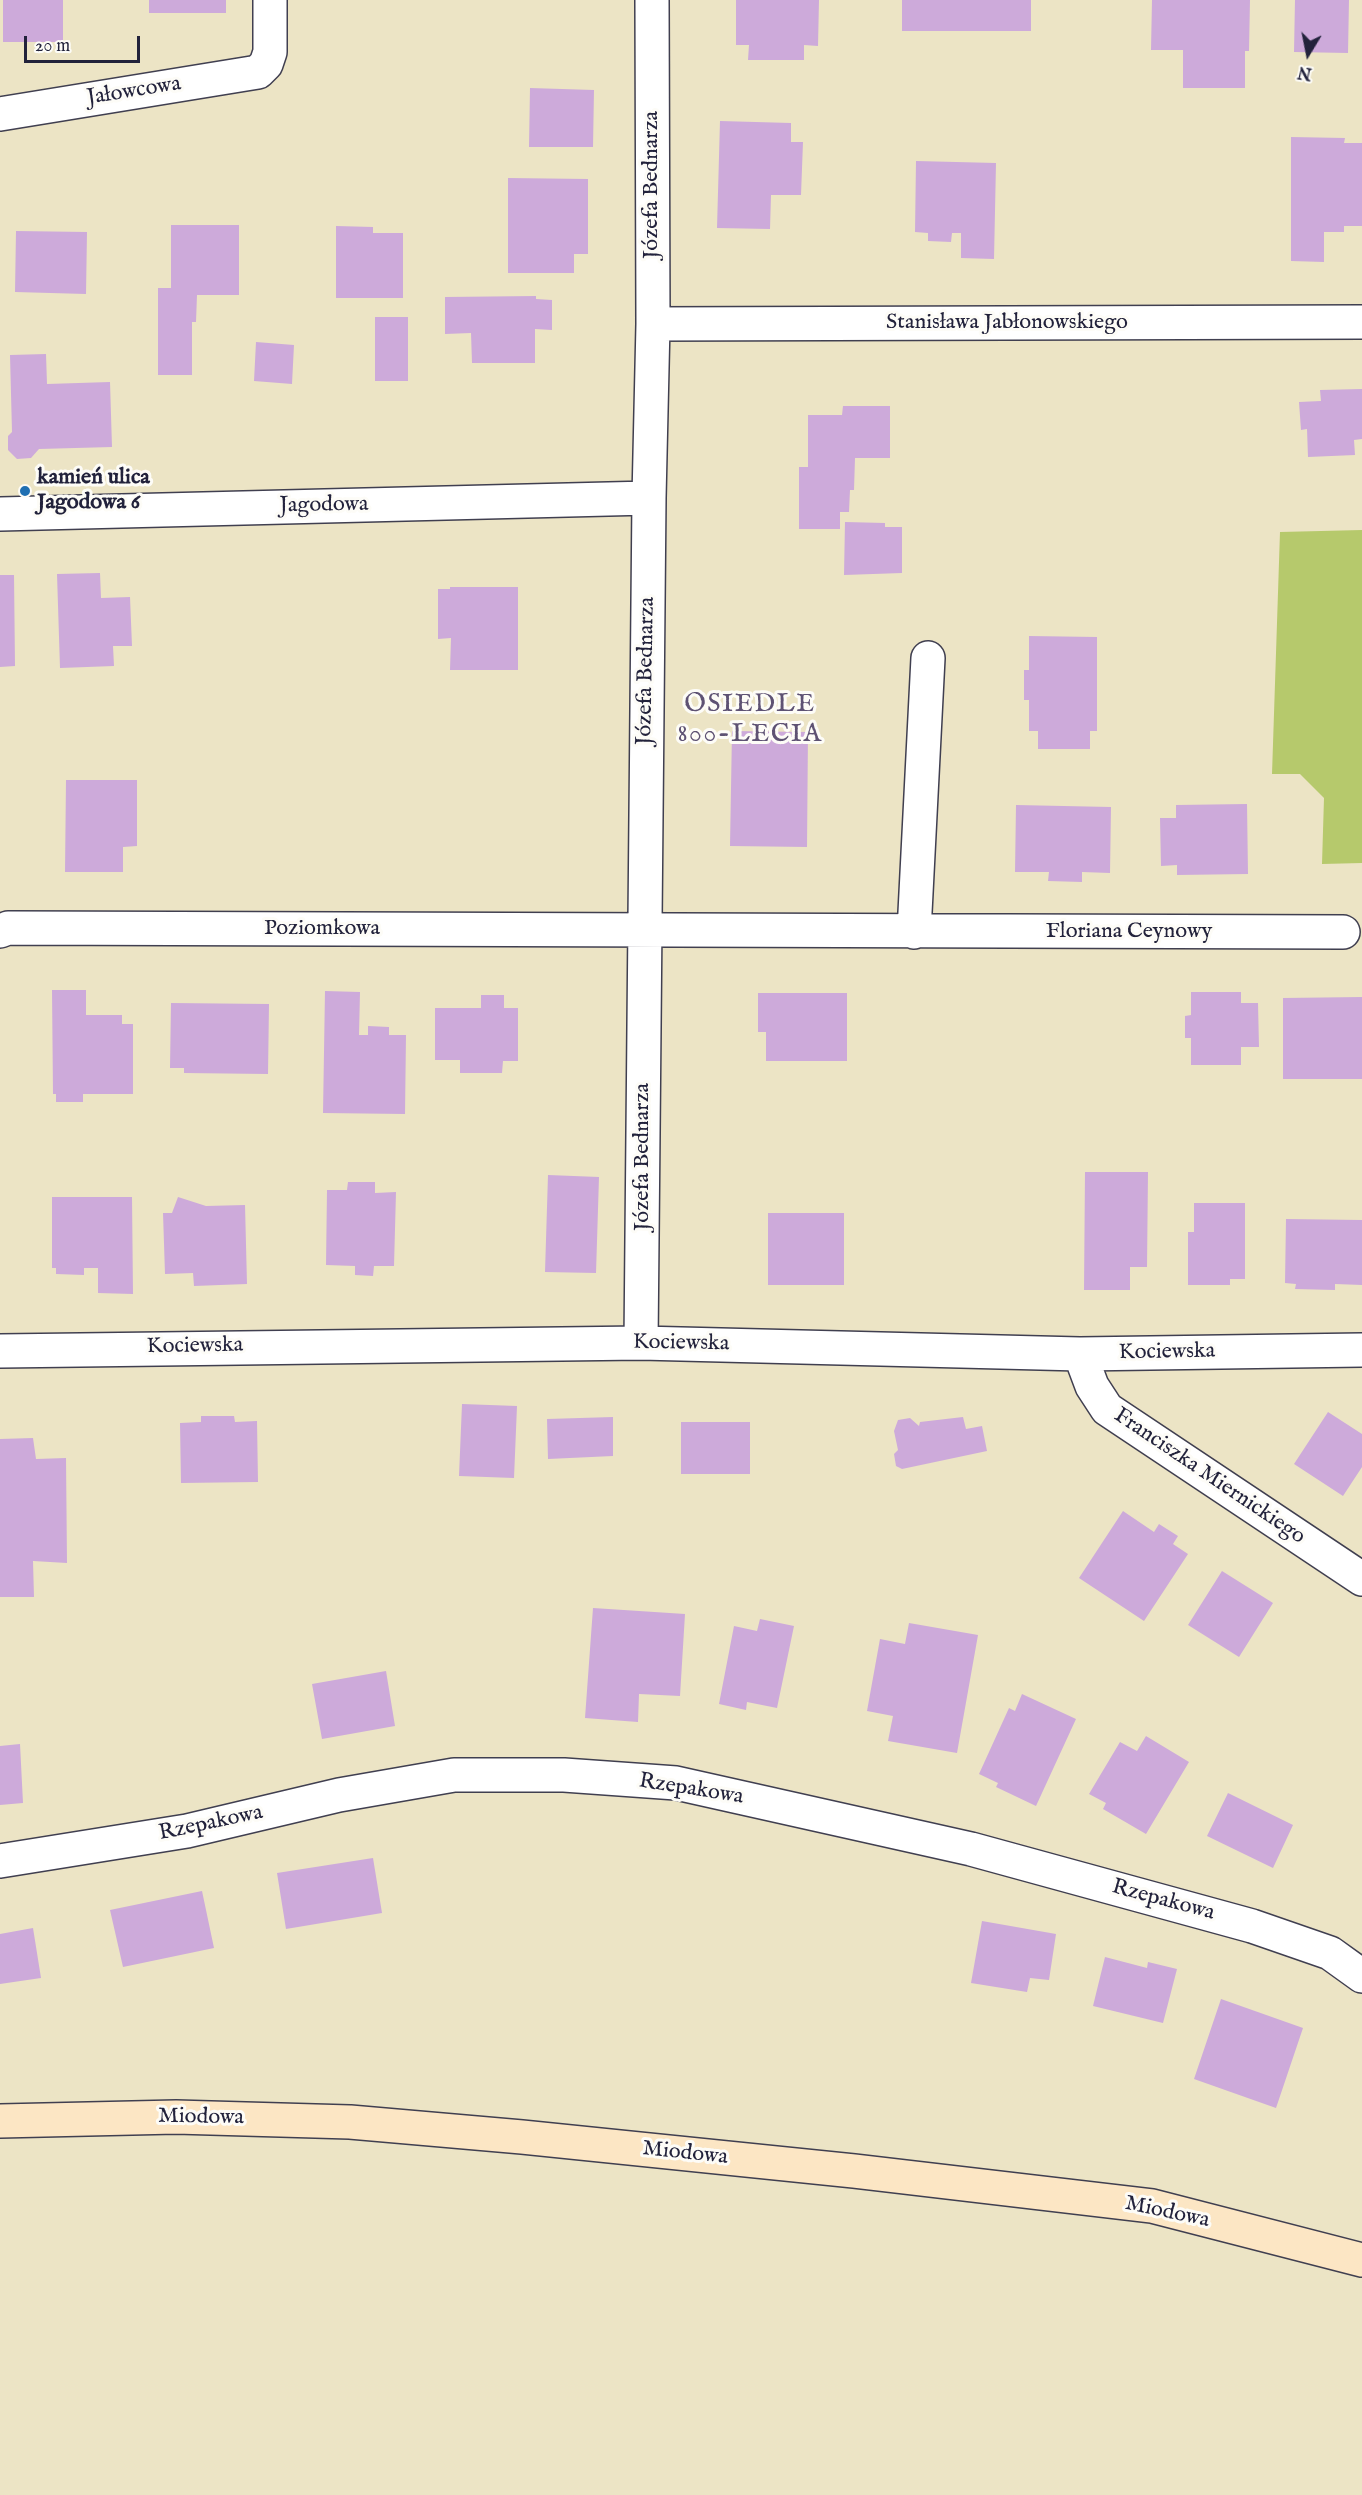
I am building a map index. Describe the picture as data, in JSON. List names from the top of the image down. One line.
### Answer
{"streets":{"main road":["Miodowa"],"street":["Jałowcowa","Józefa Bednarza","Stanisława Jabłonowskiego","Jagodowa","Poziomkowa","Floriana Ceynowy","Kociewska","Franciszka Miernickiego","Rzepakowa"]},"crossings":[["Józefa Bednarza","Stanisława Jabłonowskiego"],["Józefa Bednarza","Jagodowa"],["Józefa Bednarza","Poziomkowa"],["Józefa Bednarza","Floriana Ceynowy"],["Józefa Bednarza","Kociewska"],["Poziomkowa","Floriana Ceynowy"],["Kociewska","Franciszka Miernickiego"]],"districts":["OSIEDLE 800-LECIA"],"places":["kamień ulica Jagodowa 6"],"scale_bar":"20 m","north":"bottom"}
